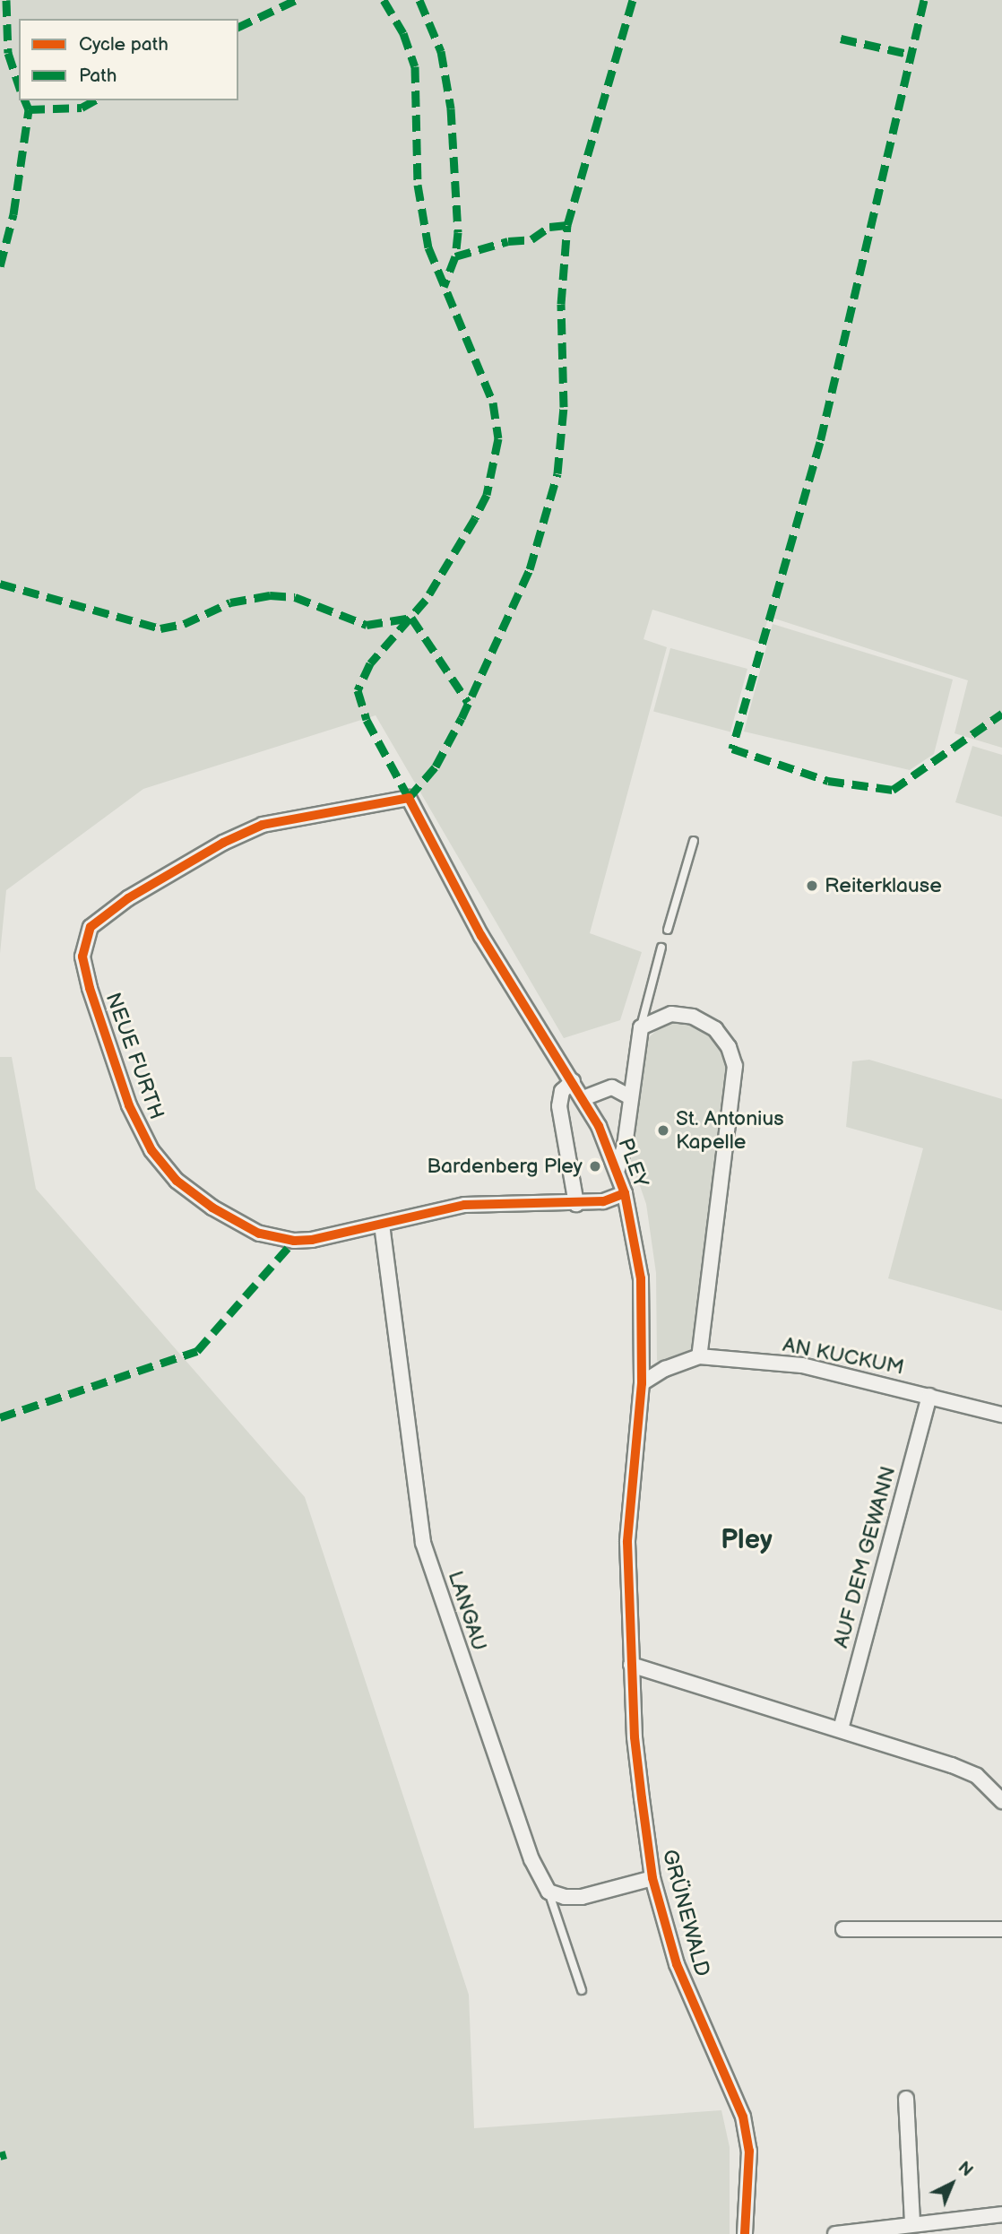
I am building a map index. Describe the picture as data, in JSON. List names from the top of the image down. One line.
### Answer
{"streets":{"street":["NEUE FURTH","PLEY","AN KUCKUM","AUF DEM GEWANN","LANGAU","GRÜNEWALD"]},"crossings":[["NEUE FURTH","PLEY"],["NEUE FURTH","LANGAU"],["PLEY","AN KUCKUM"],["PLEY","GRÜNEWALD"],["AN KUCKUM","AUF DEM GEWANN"]],"districts":["Pley"],"places":["Reiterklause","St. Antonius Kapelle","Bardenberg Pley"],"legend":["Cycle path","Path"],"north":"top right"}
